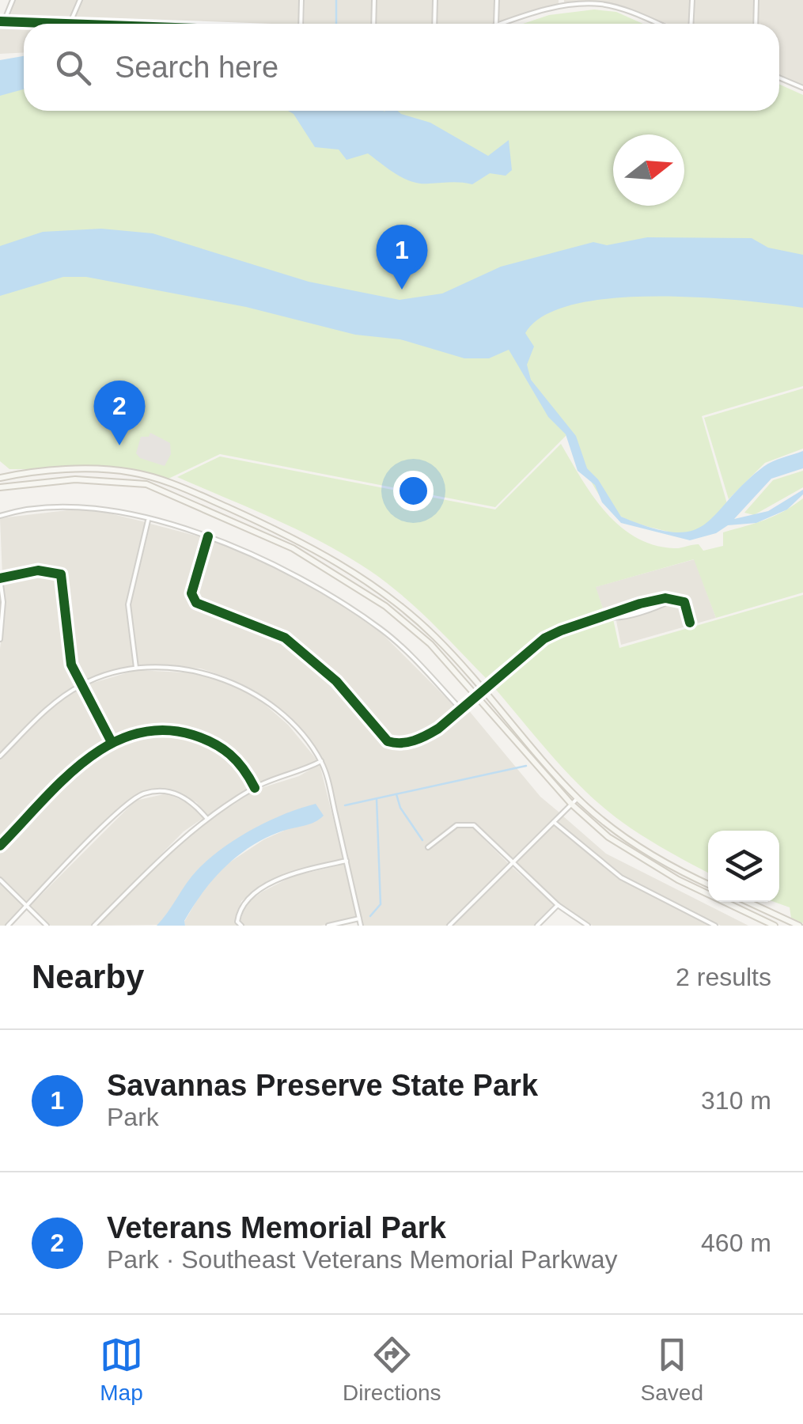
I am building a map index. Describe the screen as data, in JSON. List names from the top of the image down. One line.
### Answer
{"north":"right","page":{"search":"Search here","pins":["1","2"],"heading":["Nearby","2 results"],"list":[{"mark":"1","name":"Savannas Preserve State Park","note":"Park","value":"310 m"},{"mark":"2","name":"Veterans Memorial Park","note":"Park · Southeast Veterans Memorial Parkway","value":"460 m"}],"nav":["Map","Directions","Saved"]}}
